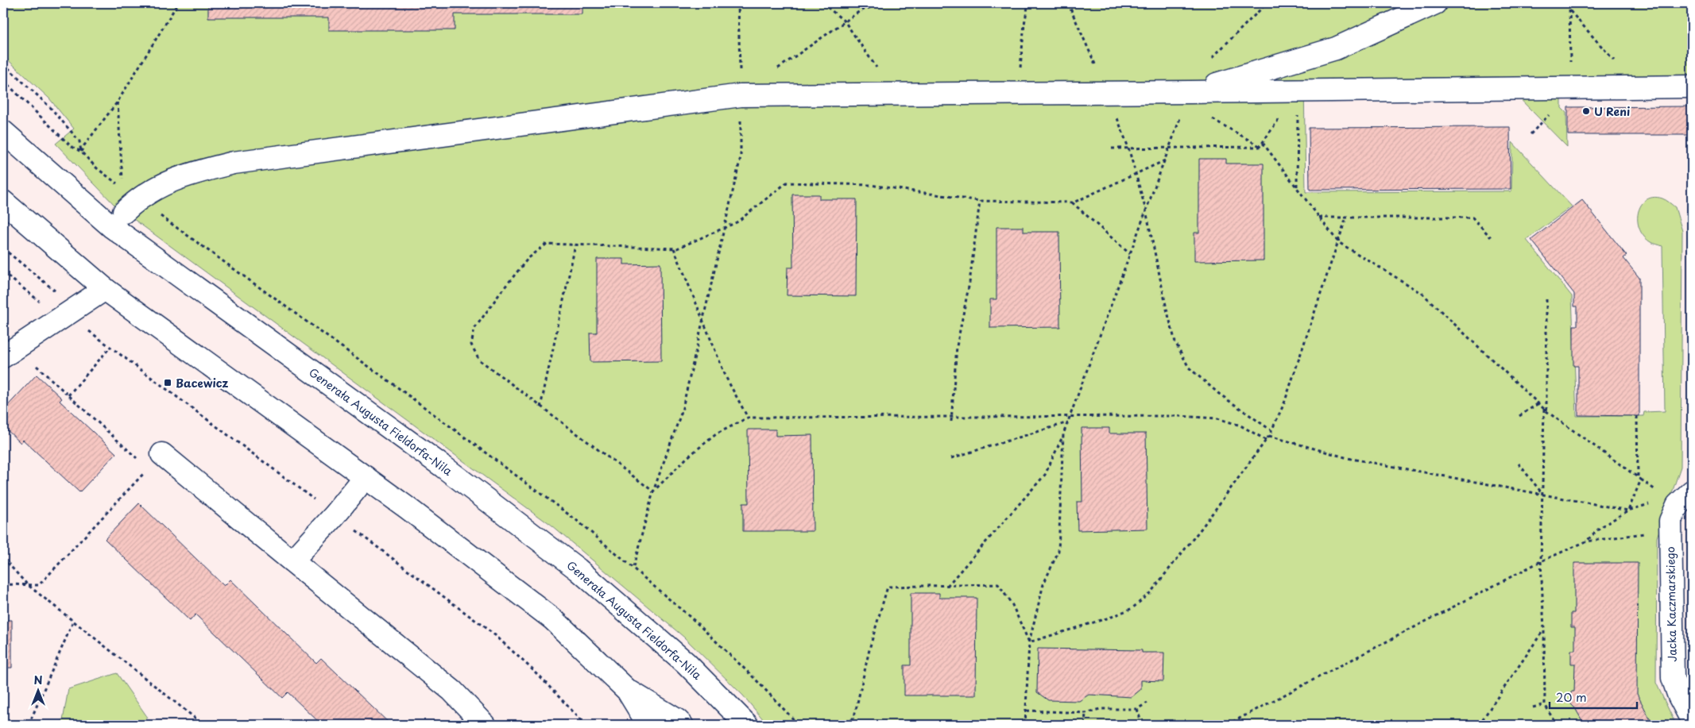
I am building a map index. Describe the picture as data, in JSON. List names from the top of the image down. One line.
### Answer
{"streets":{"street":["Generała Augusta Fieldorfa-Nila","Jacka Kaczmarskiego"]},"places":{"other":["U Reni"],"transit":["Bacewicz"]},"scale_bar":"20 m","north":"top"}
